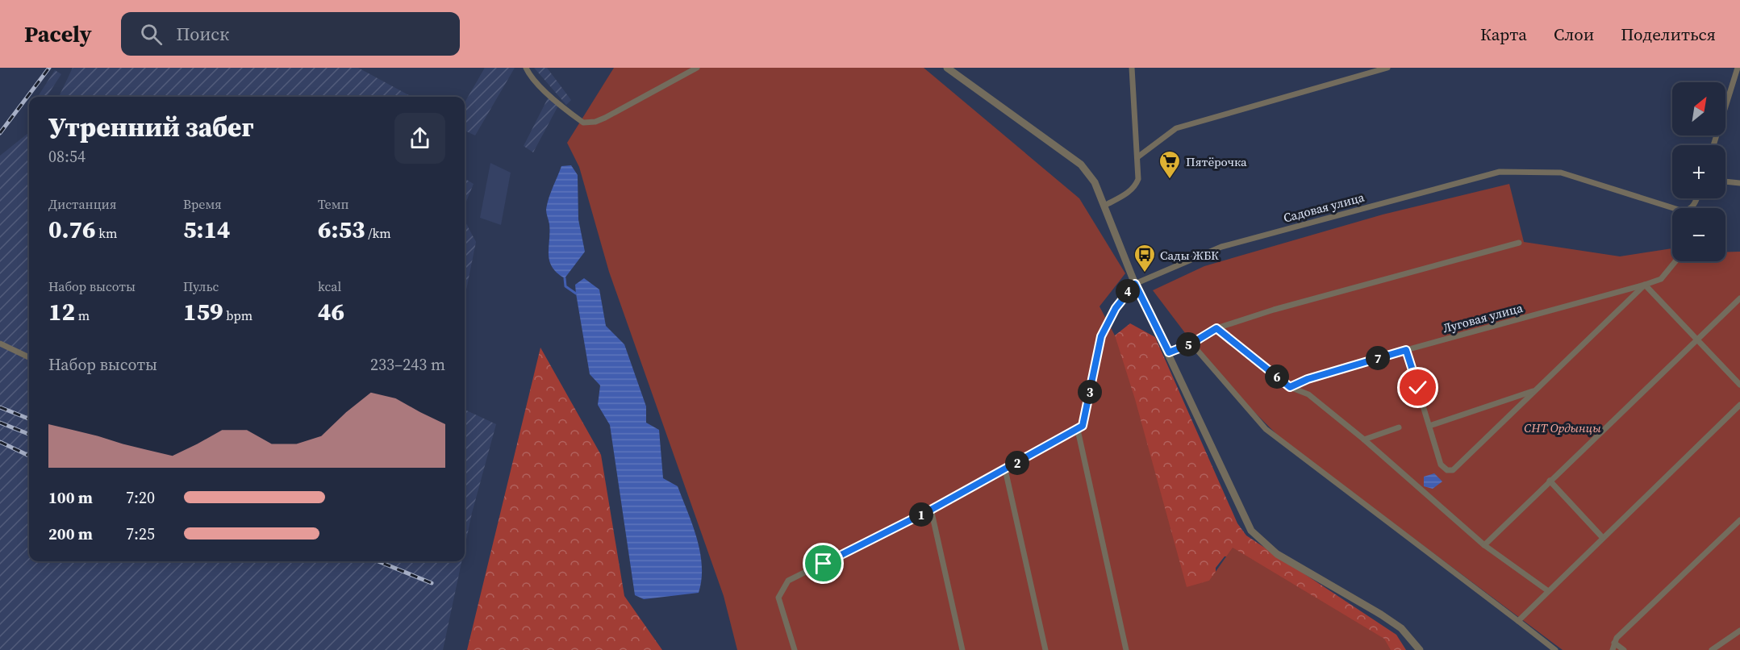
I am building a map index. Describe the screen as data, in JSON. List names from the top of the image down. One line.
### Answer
{"streets":{"street":["Садовая улица","Луговая улица"]},"parks":["СНТ Ордынцы"],"places":{"supermarket":["Пятёрочка"],"bus stop":["Сады ЖБК"]},"north":"top right","page":{"header":"Pacely","search":"Поиск","nav":["Карта","Слои","Поделиться"],"map_buttons":["+","−"],"heading":["Утренний забег","08:54"],"stats":[["Дистанция","0.76 km"],["Время","5:14"],["Темп","6:53 /km"],["Набор высоты","12 m"],["Пульс","159 bpm"],["kcal","46"]],"pins":["4","5","7","6","3","2","1"],"chart":["Набор высоты","233–243 m"],"list":[{"name":"100 m","note":"7:20"},{"name":"200 m","note":"7:25"}]}}
